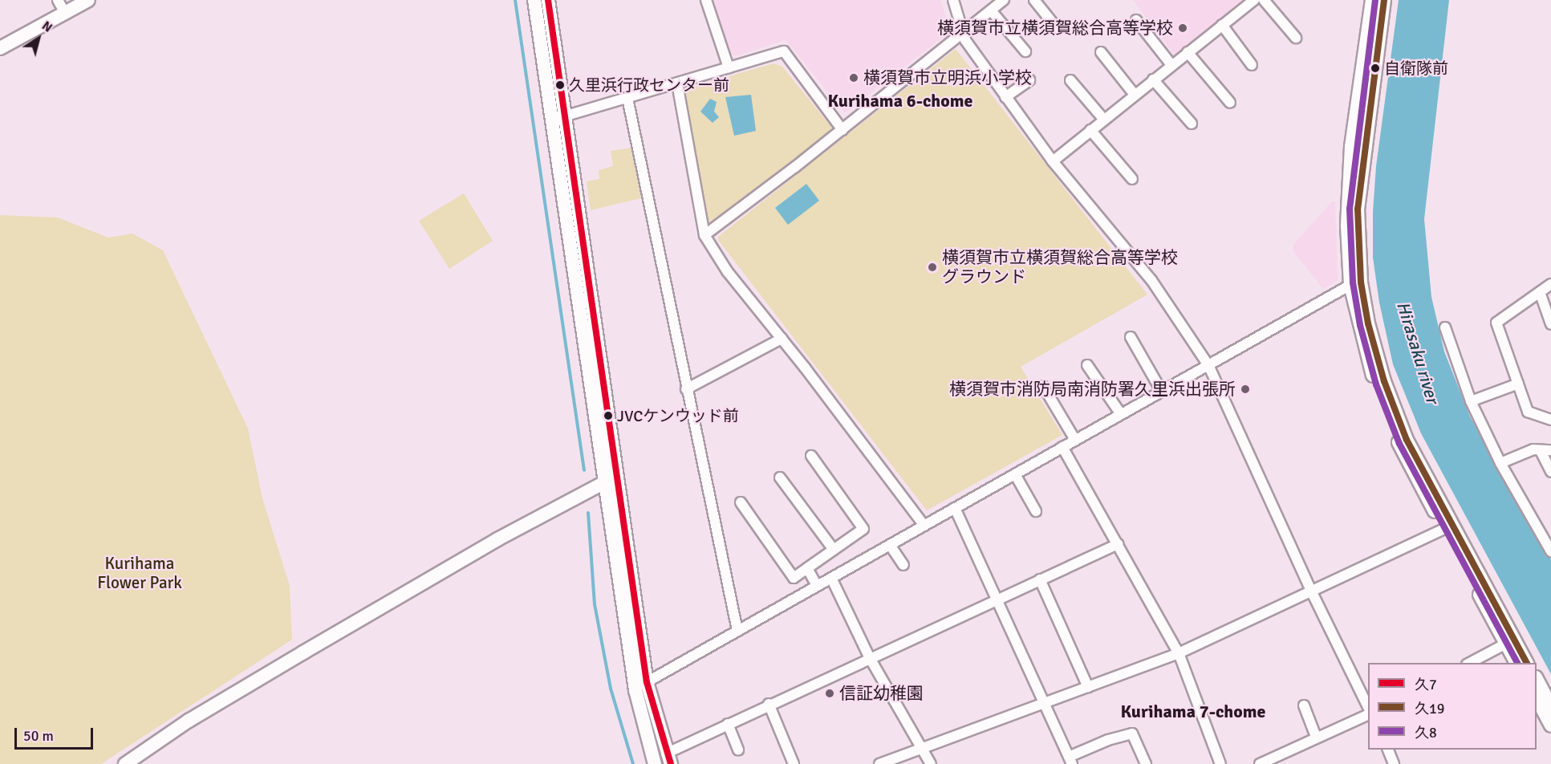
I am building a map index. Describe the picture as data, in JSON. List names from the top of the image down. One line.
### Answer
{"districts":["Kurihama 6-chome","Kurihama 7-chome"],"water":["Hirasaku river"],"parks":["Kurihama Flower Park"],"places":["横須賀市立横須賀総合高等学校","自衛隊前","横須賀市立明浜小学校","久里浜行政センター前","横須賀市立横須賀総合高等学校 グラウンド","横須賀市消防局南消防署久里浜出張所","JVCケンウッド前","信証幼稚園"],"lines":["transit line 久7","transit line 久19","transit line 久8"],"legend":["久7","久19","久8"],"scale_bar":"50 m","north":"top right"}
